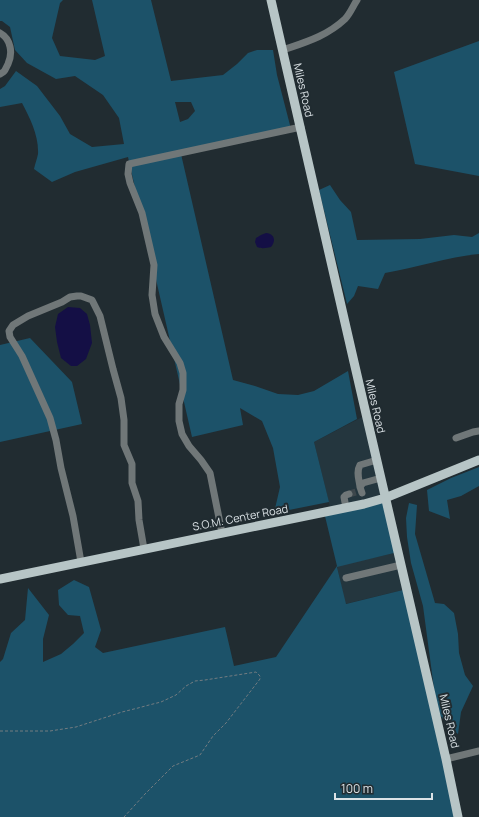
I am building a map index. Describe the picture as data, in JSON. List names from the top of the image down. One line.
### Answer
{"streets":{"main road":["Miles Road","S.O.M. Center Road"]},"crossings":[["Miles Road","S.O.M. Center Road"]],"scale_bar":"100 m"}
